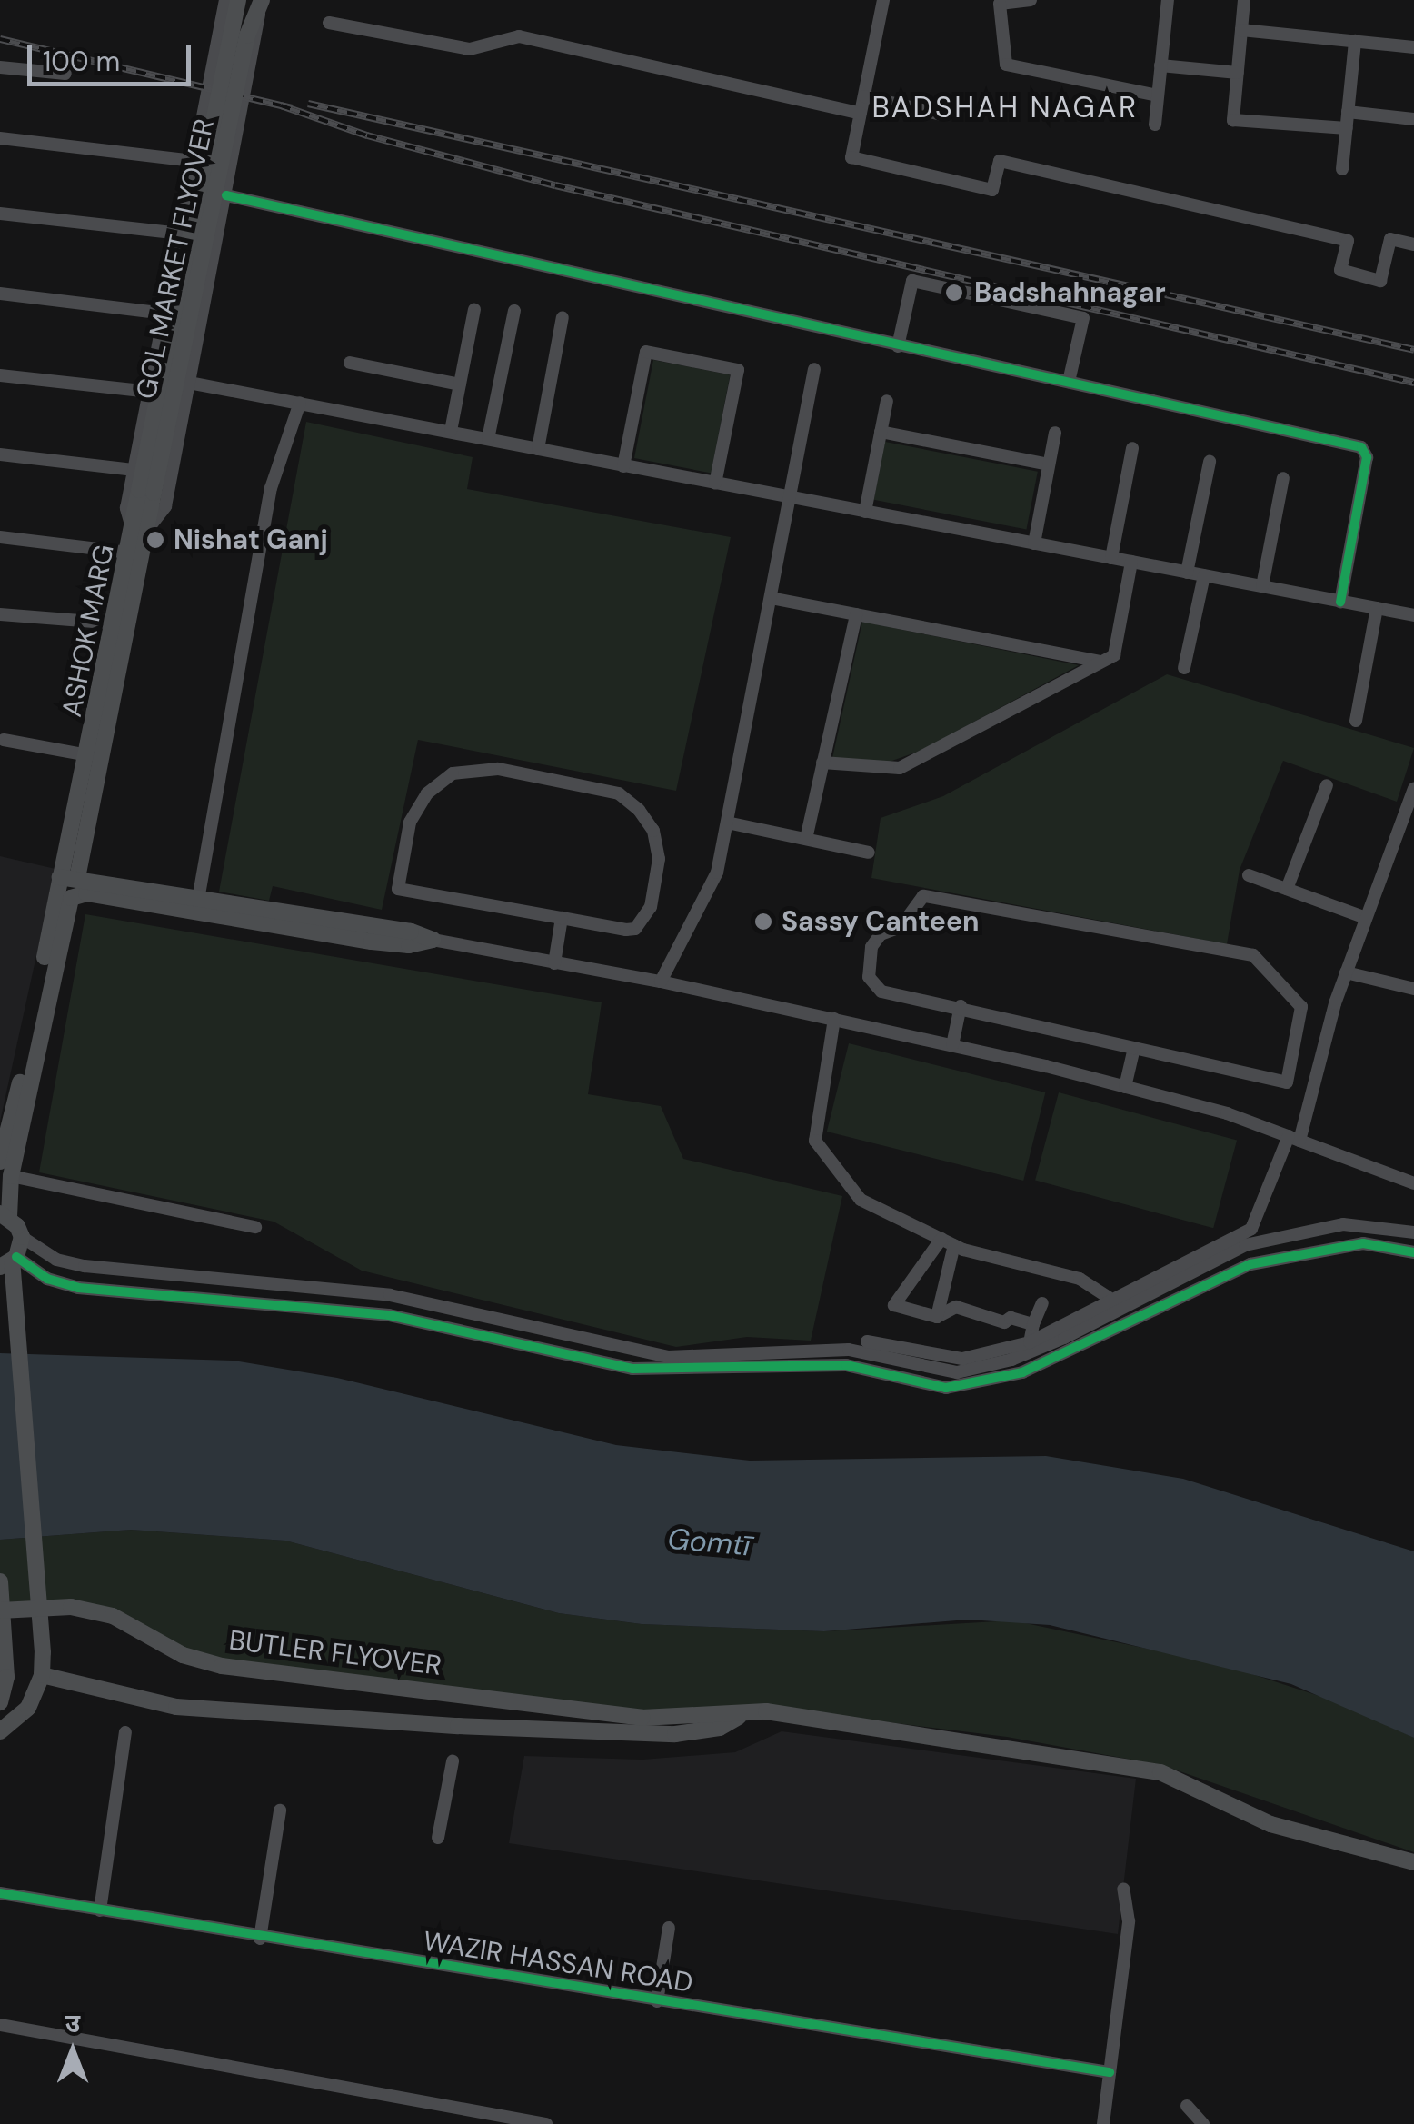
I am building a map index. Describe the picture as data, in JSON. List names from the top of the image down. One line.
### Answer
{"streets":{"main road":["GOL MARKET FLYOVER","ASHOK MARG","BUTLER FLYOVER"],"street":["WAZIR HASSAN ROAD"]},"crossings":[["GOL MARKET FLYOVER","ASHOK MARG"]],"districts":["BADSHAH NAGAR"],"water":["Gomtī"],"places":["Badshahnagar","Nishat Ganj","Sassy Canteen"],"scale_bar":"100 m","north":"top"}
